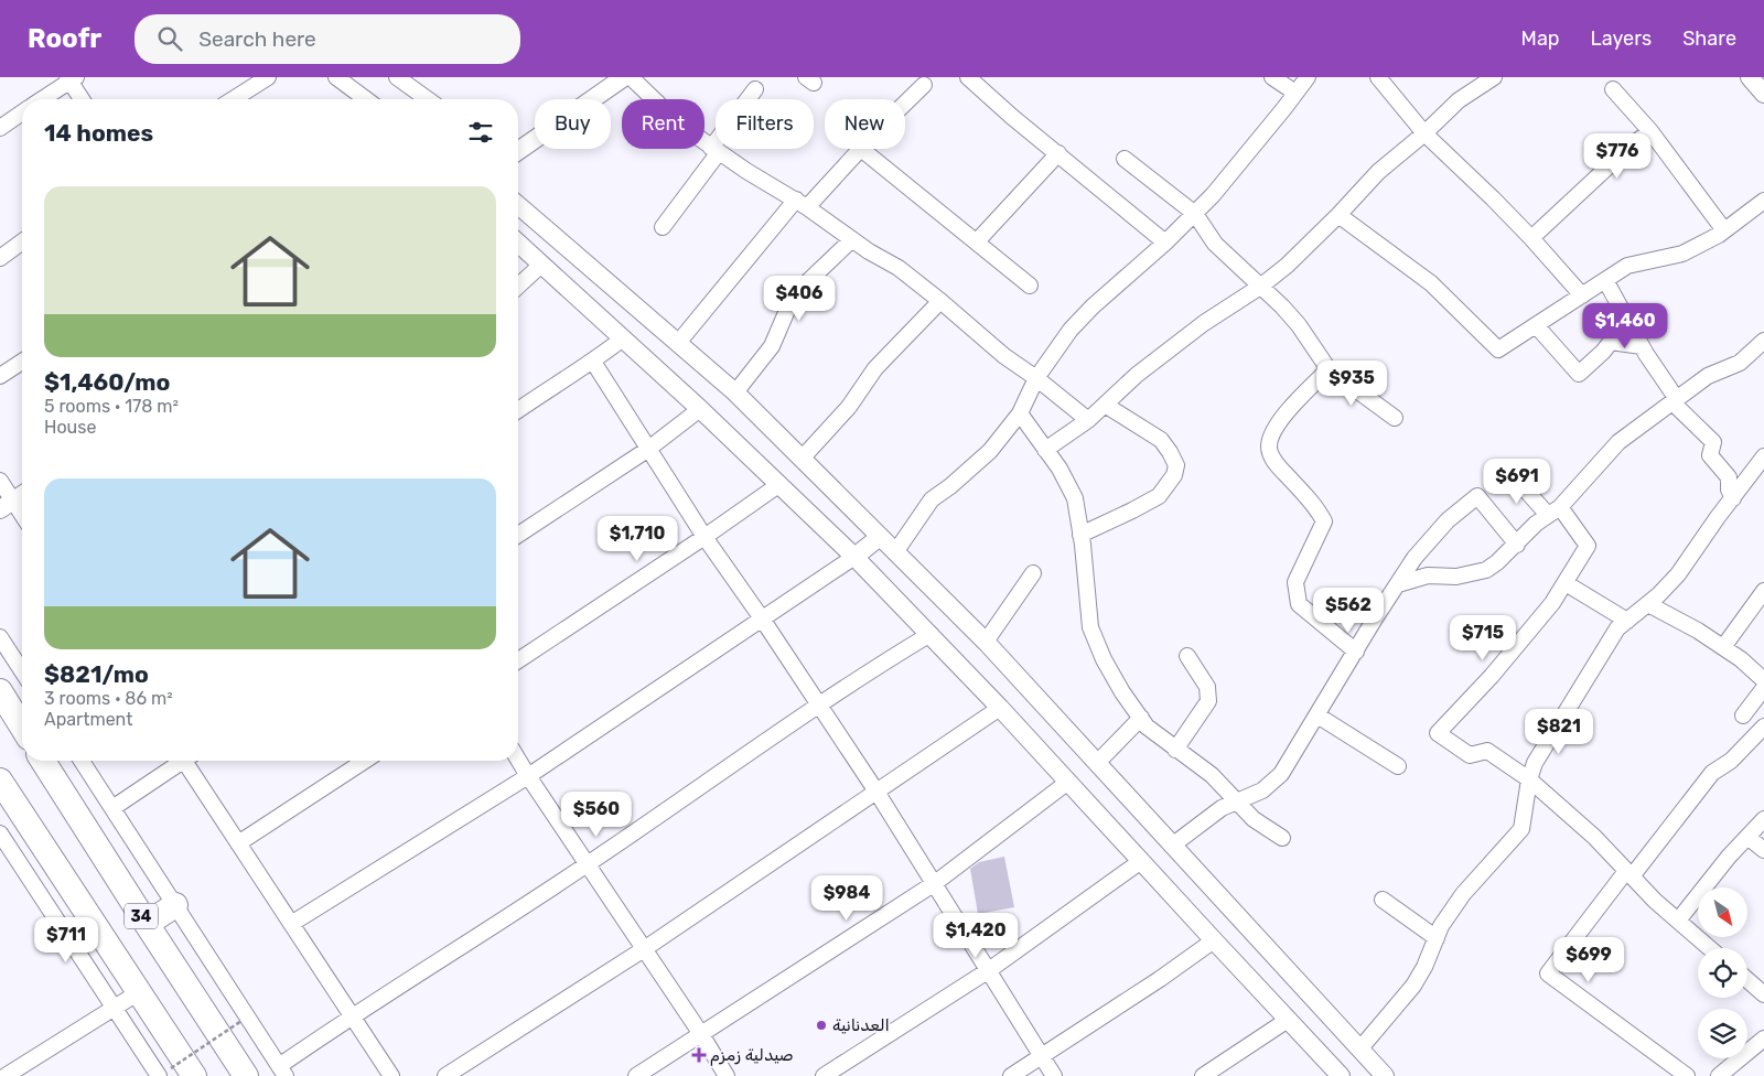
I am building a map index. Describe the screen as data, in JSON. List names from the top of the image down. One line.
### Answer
{"streets":{"highway":["34"]},"places":{"other":["العدنانية"],"health":["صيدلية زمزم"]},"north":"bottom right","page":{"header":"Roofr","search":"Search here","nav":["Map","Layers","Share"],"chip":["Buy","Rent","Filters","New"],"heading":"14 homes","price":["$776","$406","$1,460","$935","$691","$1,710","$562","$715","$821","$560","$984","$1,420","$711","$699"],"list":[{"name":"$1,460/mo","note":"5 rooms · 178 m² · House"},{"name":"$821/mo","note":"3 rooms · 86 m² · Apartment"}]}}
